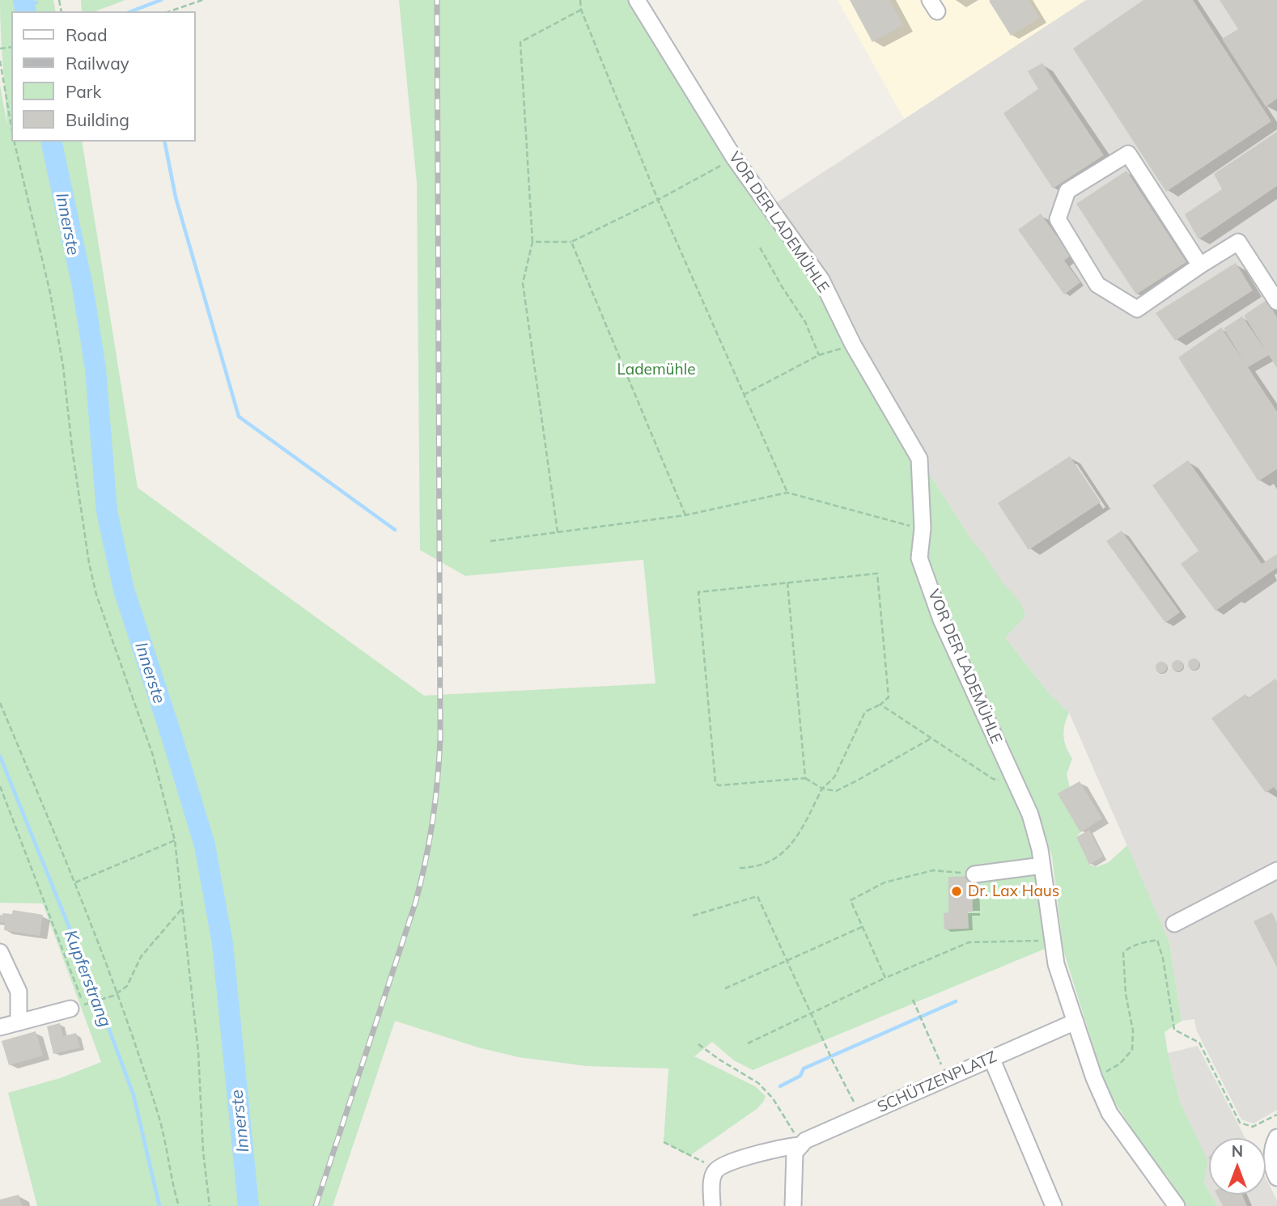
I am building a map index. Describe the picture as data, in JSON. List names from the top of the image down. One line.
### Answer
{"streets":{"street":["VOR DER LADEMÜHLE","SCHÜTZENPLATZ"]},"crossings":[["VOR DER LADEMÜHLE","SCHÜTZENPLATZ"]],"water":["Innerste","Kupferstrang"],"parks":["Lademühle"],"places":["Dr. Lax Haus"],"legend":["Road","Railway","Park","Building"],"north":"top"}
